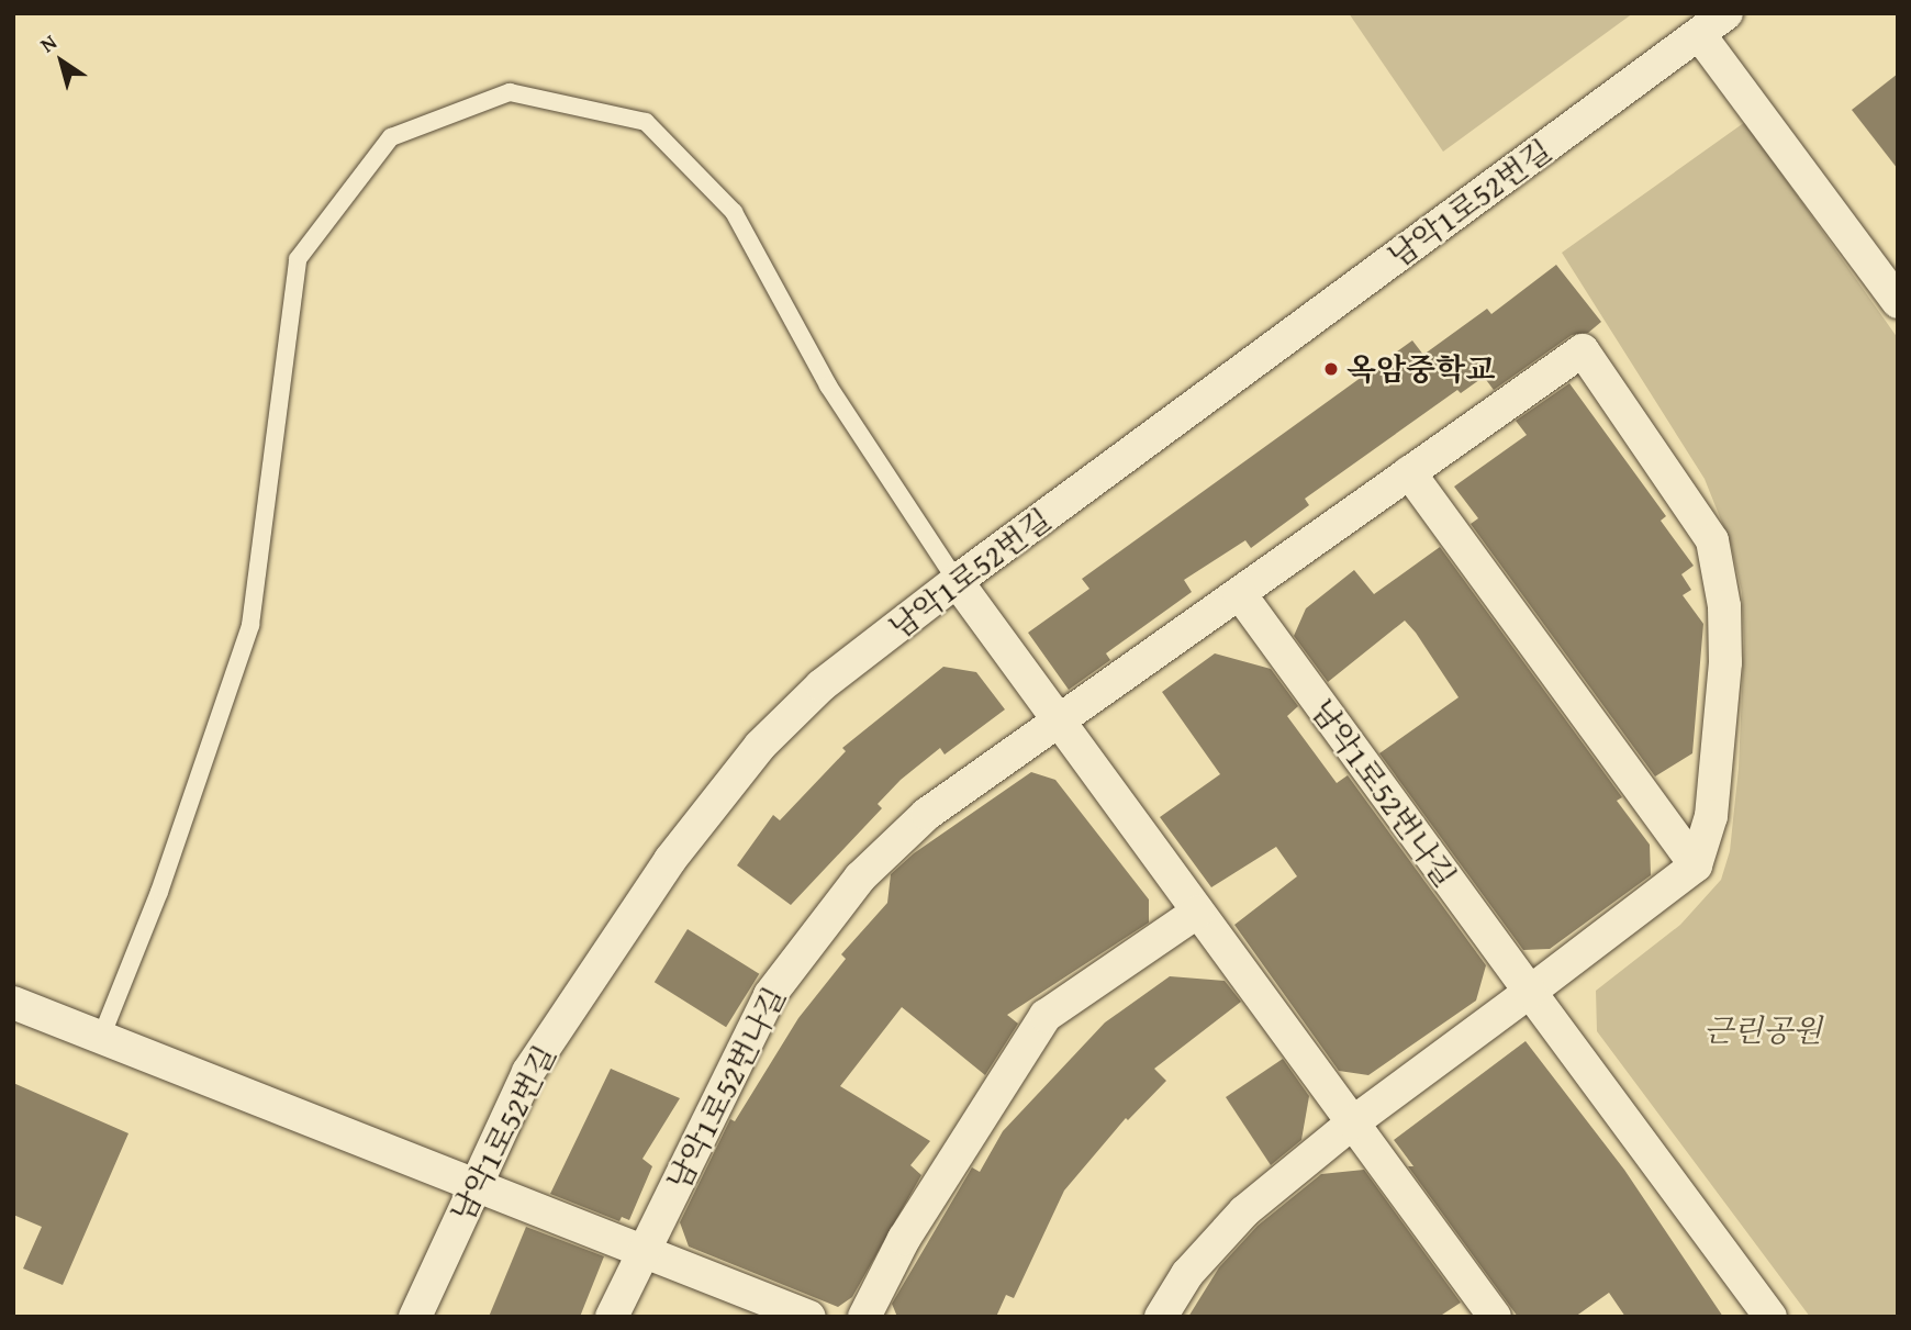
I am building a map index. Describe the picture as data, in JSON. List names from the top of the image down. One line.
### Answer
{"streets":{"street":["남악1로52번길","남악1로52번나길"]},"parks":["근린공원"],"places":["옥암중학교"],"north":"top left"}
